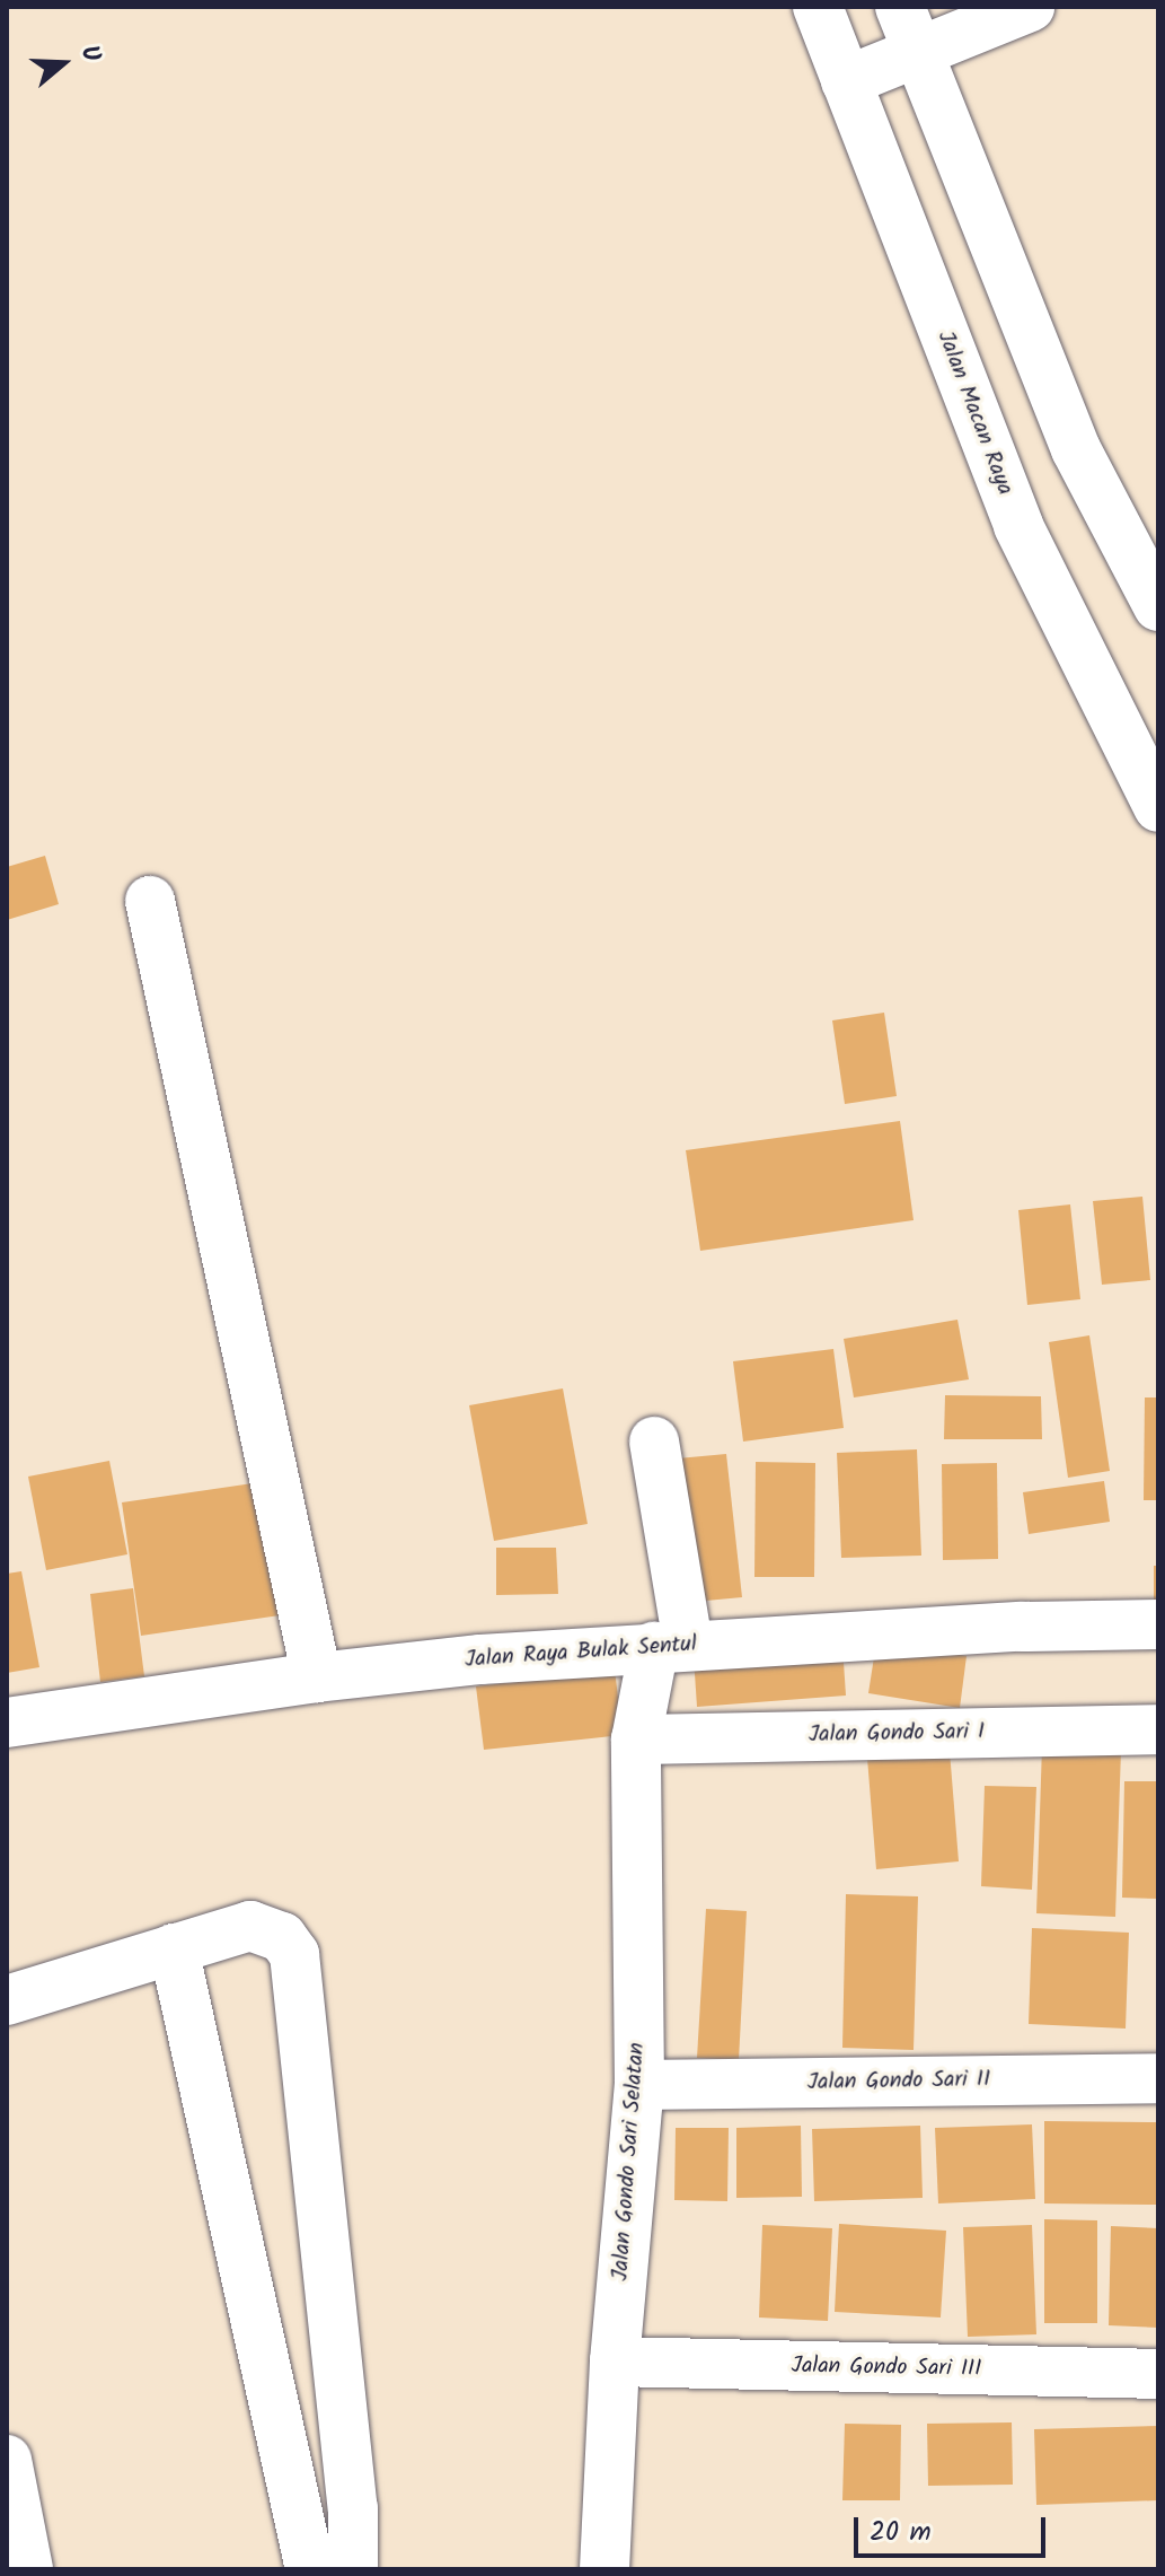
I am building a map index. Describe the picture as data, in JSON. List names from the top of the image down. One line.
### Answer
{"streets":{"street":["Jalan Macan Raya","Jalan Raya Bulak Sentul","Jalan Gondo Sari I","Jalan Gondo Sari II","Jalan Gondo Sari Selatan","Jalan Gondo Sari III"]},"crossings":[["Jalan Raya Bulak Sentul","Jalan Gondo Sari Selatan"],["Jalan Gondo Sari I","Jalan Gondo Sari Selatan"],["Jalan Gondo Sari II","Jalan Gondo Sari Selatan"],["Jalan Gondo Sari Selatan","Jalan Gondo Sari III"]],"scale_bar":"20 m","north":"right"}
